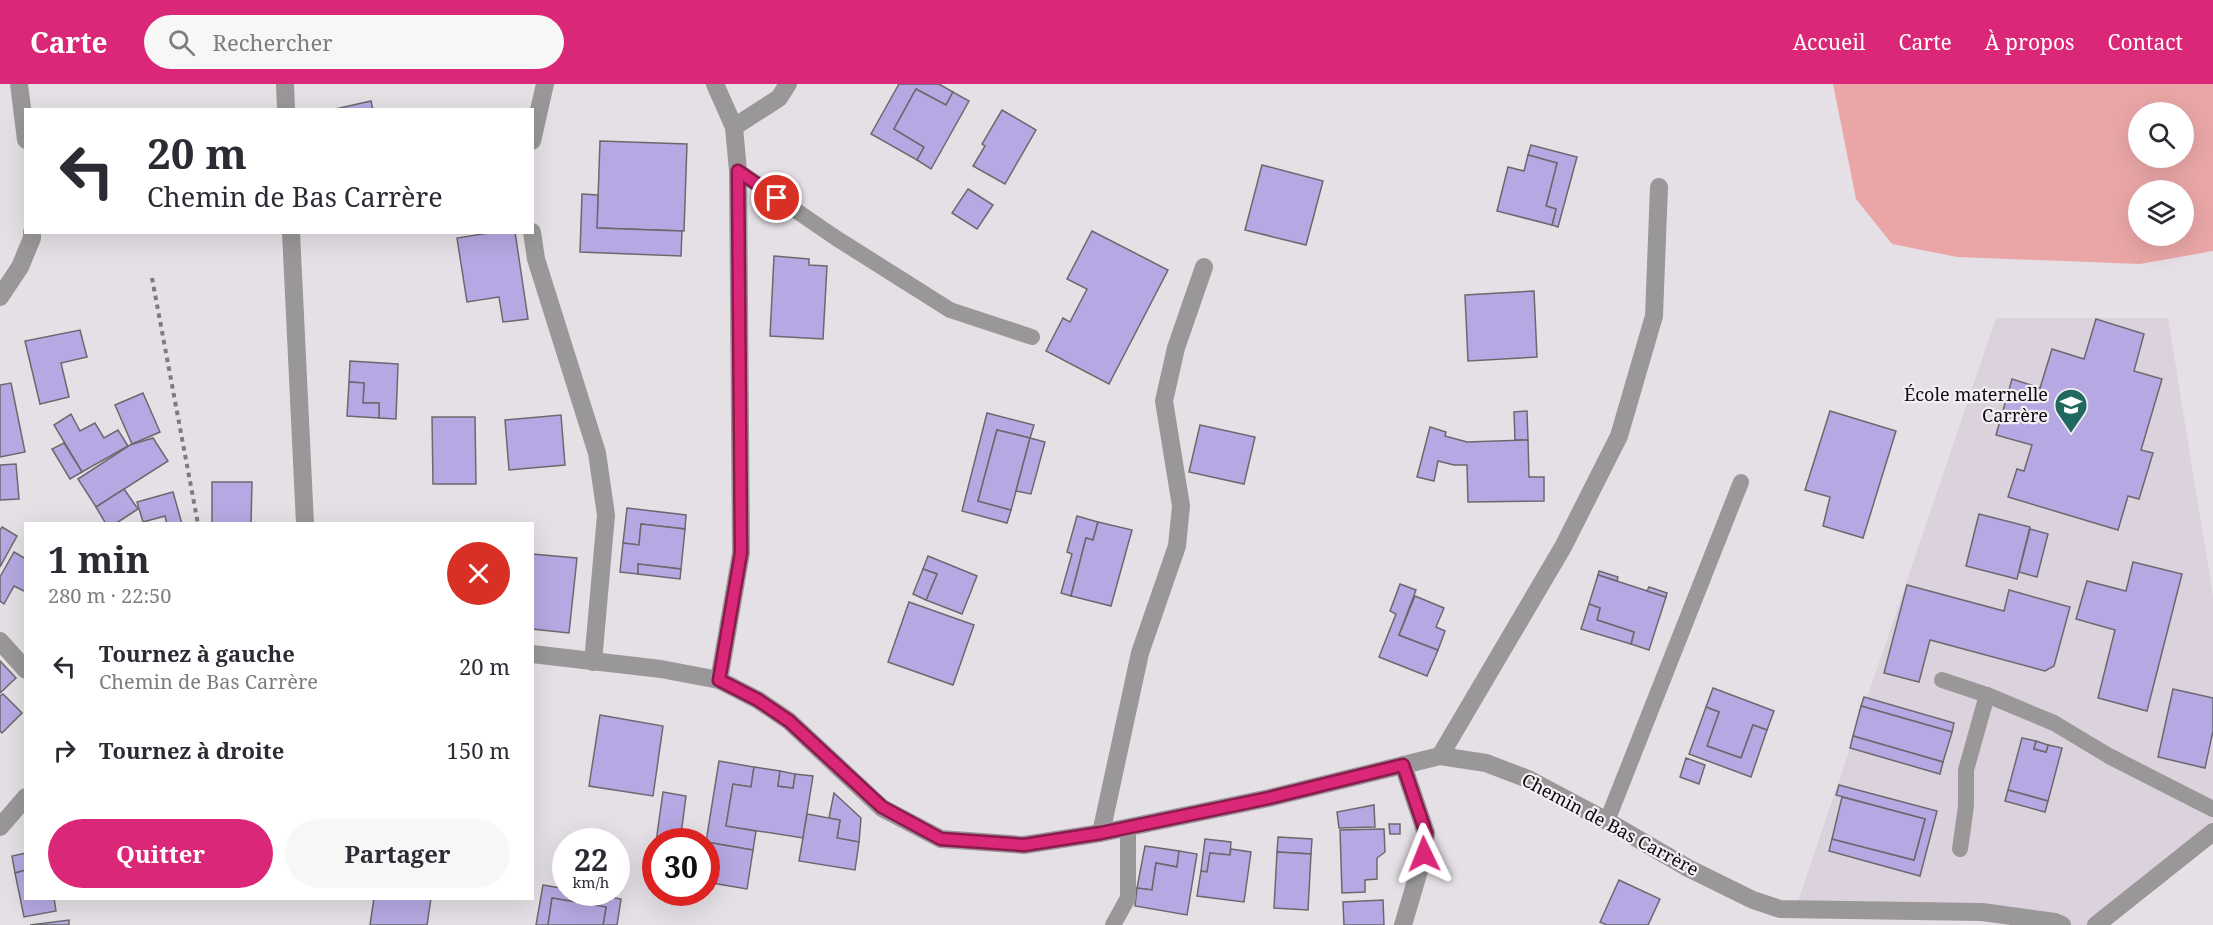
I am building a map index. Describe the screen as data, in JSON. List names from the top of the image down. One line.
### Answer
{"streets":{"street":["Chemin de Bas Carrère"]},"places":{"school or university":["École maternelle Carrère"]},"page":{"header":"Carte","search":"Rechercher","nav":["Accueil","Carte","À propos","Contact"],"turn":["20 m","Chemin de Bas Carrère"],"heading":["1 min","280 m · 22:50"],"list":[{"name":"Tournez à gauche","note":"Chemin de Bas Carrère","value":"20 m"},{"name":"Tournez à droite","value":"150 m"}],"buttons":["Quitter","Partager"],"speed":"22 km/h","limit":"30"}}
